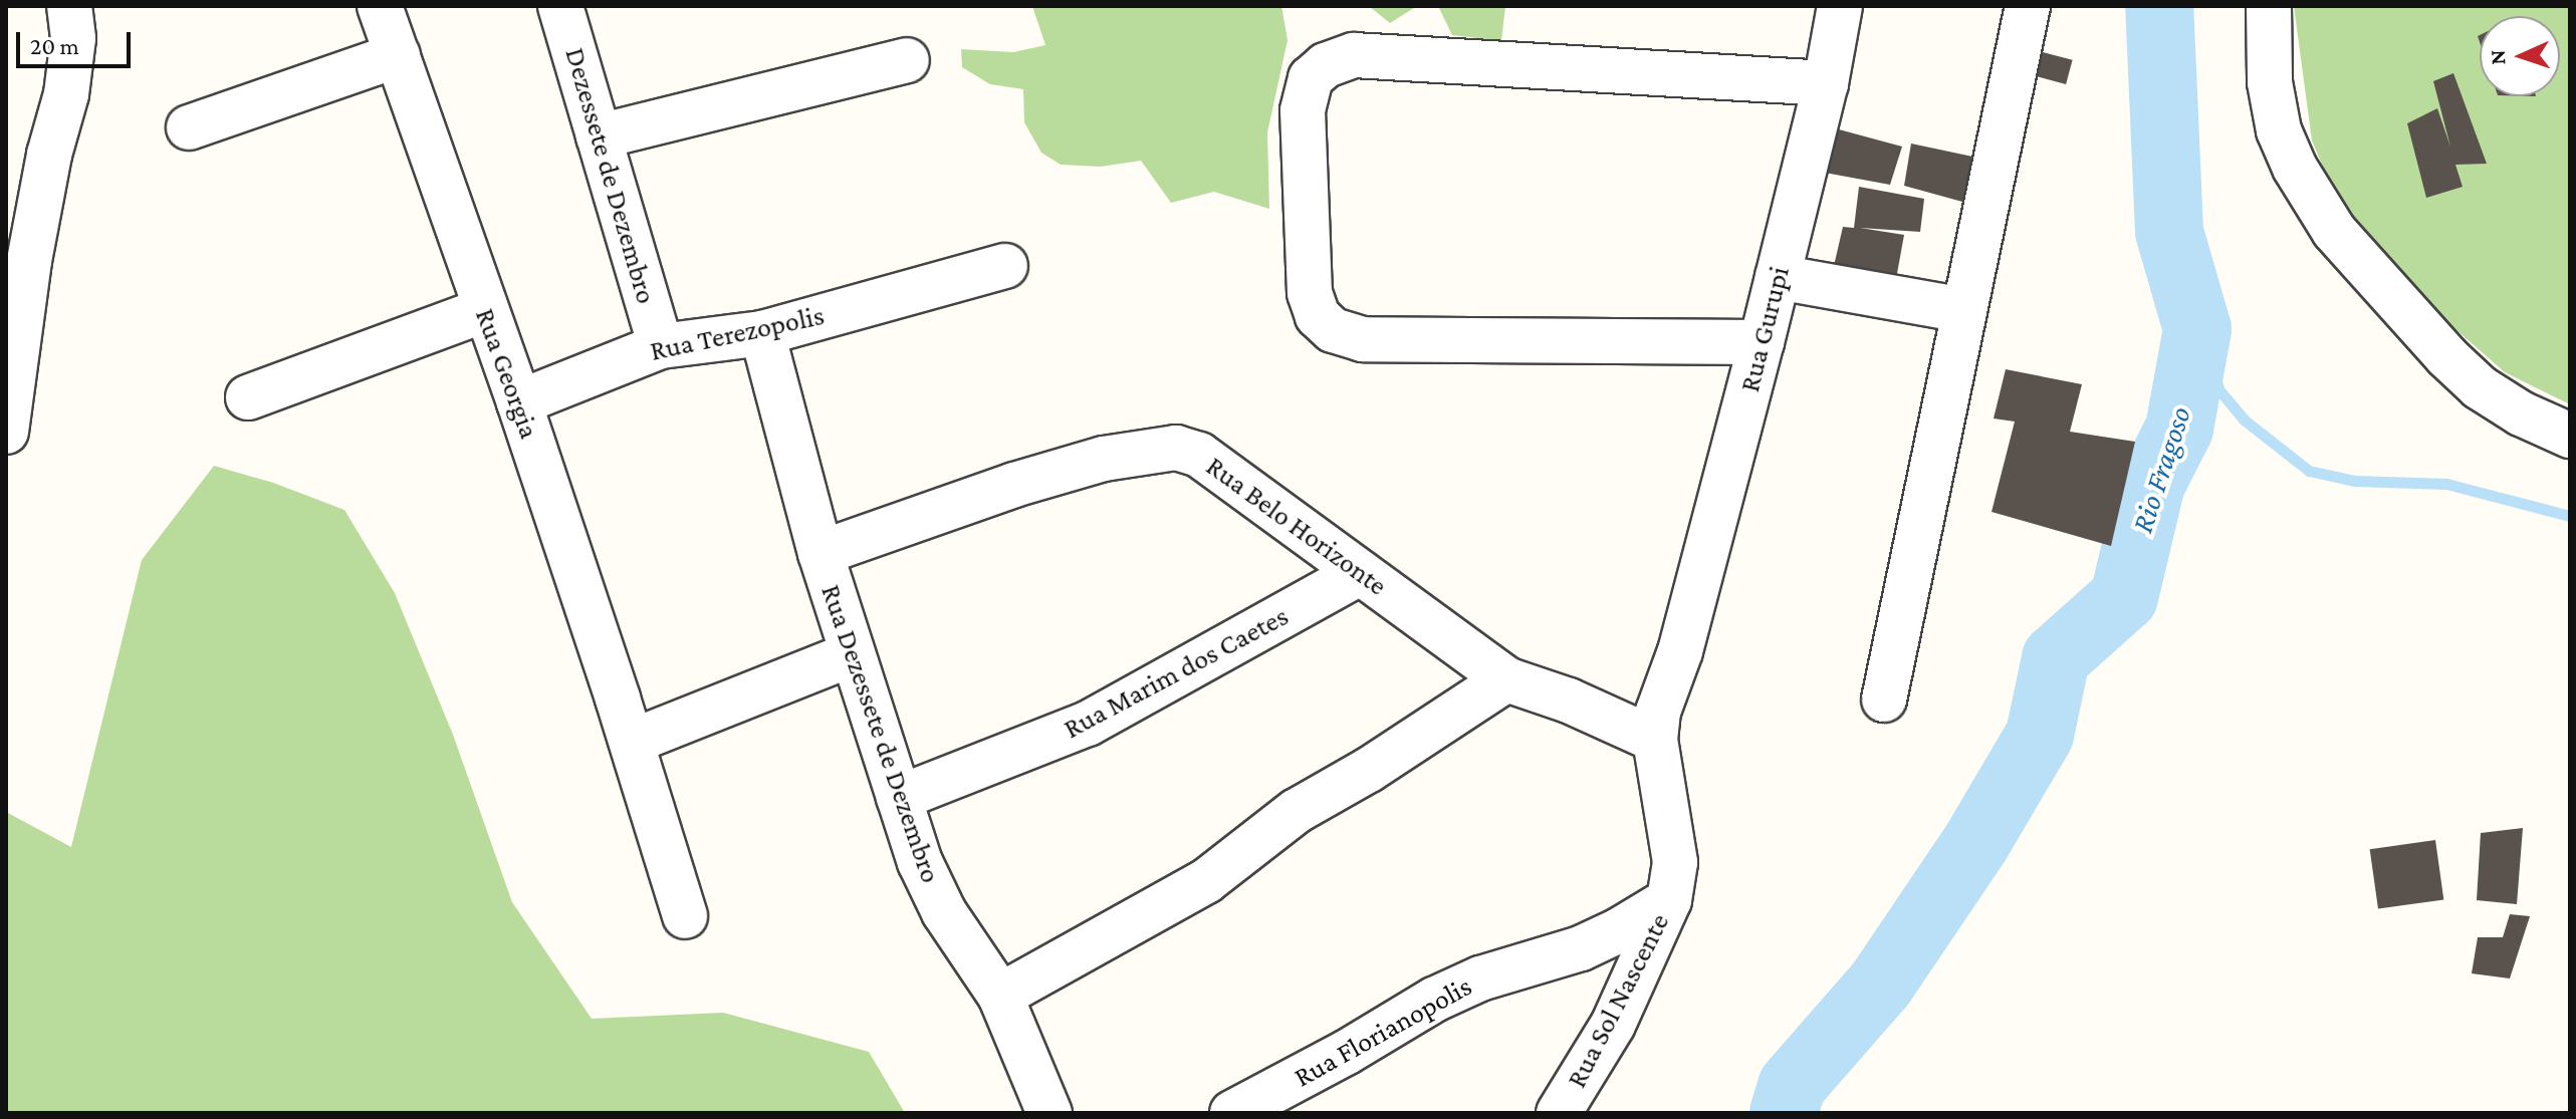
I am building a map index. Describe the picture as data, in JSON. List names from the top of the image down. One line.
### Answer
{"streets":{"street":["Dezessete de Dezembro","Rua Gurupi","Rua Terezopolis","Rua Georgia","Rua Belo Horizonte","Rua Marim dos Caetes","Rua Dezessete de Dezembro","Rua Sol Nascente","Rua Florianopolis"]},"crossings":[["Dezessete de Dezembro","Rua Terezopolis"],["Rua Gurupi","Rua Sol Nascente"],["Rua Terezopolis","Rua Georgia"],["Rua Terezopolis","Rua Dezessete de Dezembro"],["Rua Belo Horizonte","Rua Marim dos Caetes"],["Rua Belo Horizonte","Rua Dezessete de Dezembro"],["Rua Belo Horizonte","Rua Sol Nascente"],["Rua Marim dos Caetes","Rua Dezessete de Dezembro"],["Rua Sol Nascente","Rua Florianopolis"]],"water":["Rio Fragoso"],"scale_bar":"20 m","north":"left"}
